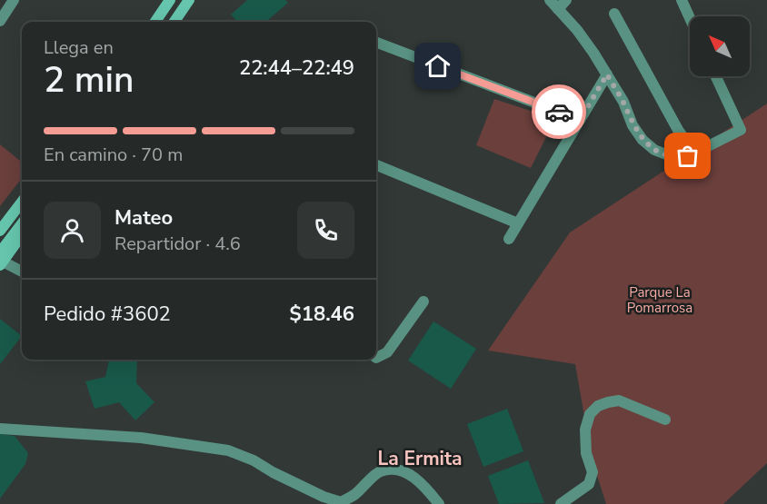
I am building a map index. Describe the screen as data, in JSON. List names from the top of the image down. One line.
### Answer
{"districts":["La Ermita"],"parks":["Parque La Pomarrosa"],"north":"top left","page":{"heading":["2 min","Llega en","22:44–22:49"],"panel":["Mateo","Repartidor · 4.6","Pedido #3602","$18.46"],"bar":"En camino · 70 m"}}
